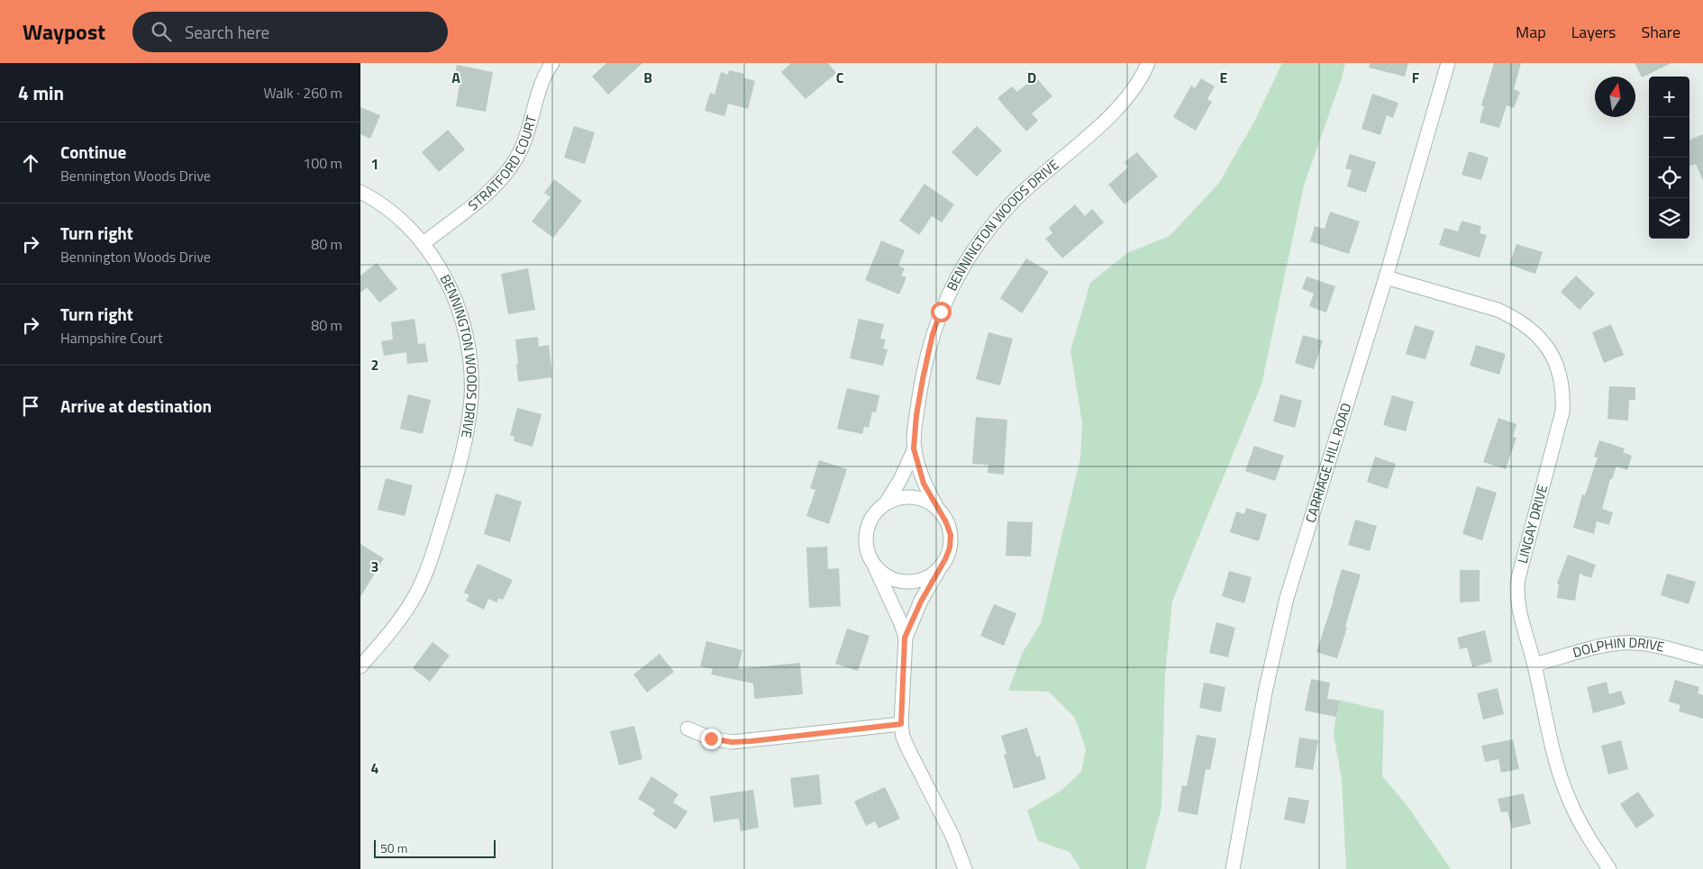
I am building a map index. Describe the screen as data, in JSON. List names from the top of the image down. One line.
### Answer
{"streets":{"street":["STRATFORD COURT","BENNINGTON WOODS DRIVE","CARRIAGE HILL ROAD","LINGAY DRIVE","DOLPHIN DRIVE"]},"crossings":[["STRATFORD COURT","BENNINGTON WOODS DRIVE"],["CARRIAGE HILL ROAD","LINGAY DRIVE"],["LINGAY DRIVE","DOLPHIN DRIVE"]],"scale_bar":"50 m","north":"top","page":{"header":"Waypost","search":"Search here","nav":["Map","Layers","Share"],"heading":["4 min","Walk · 260 m"],"map_buttons":["+","−"],"list":[["Continue","Bennington Woods Drive","100 m"],["Turn right","Bennington Woods Drive","80 m"],["Turn right","Hampshire Court","80 m"],"Arrive at destination"],"scale":"50 m"},"grid":{"columns":["A","B","C","D","E","F"],"rows":["1","2","3","4"]}}
